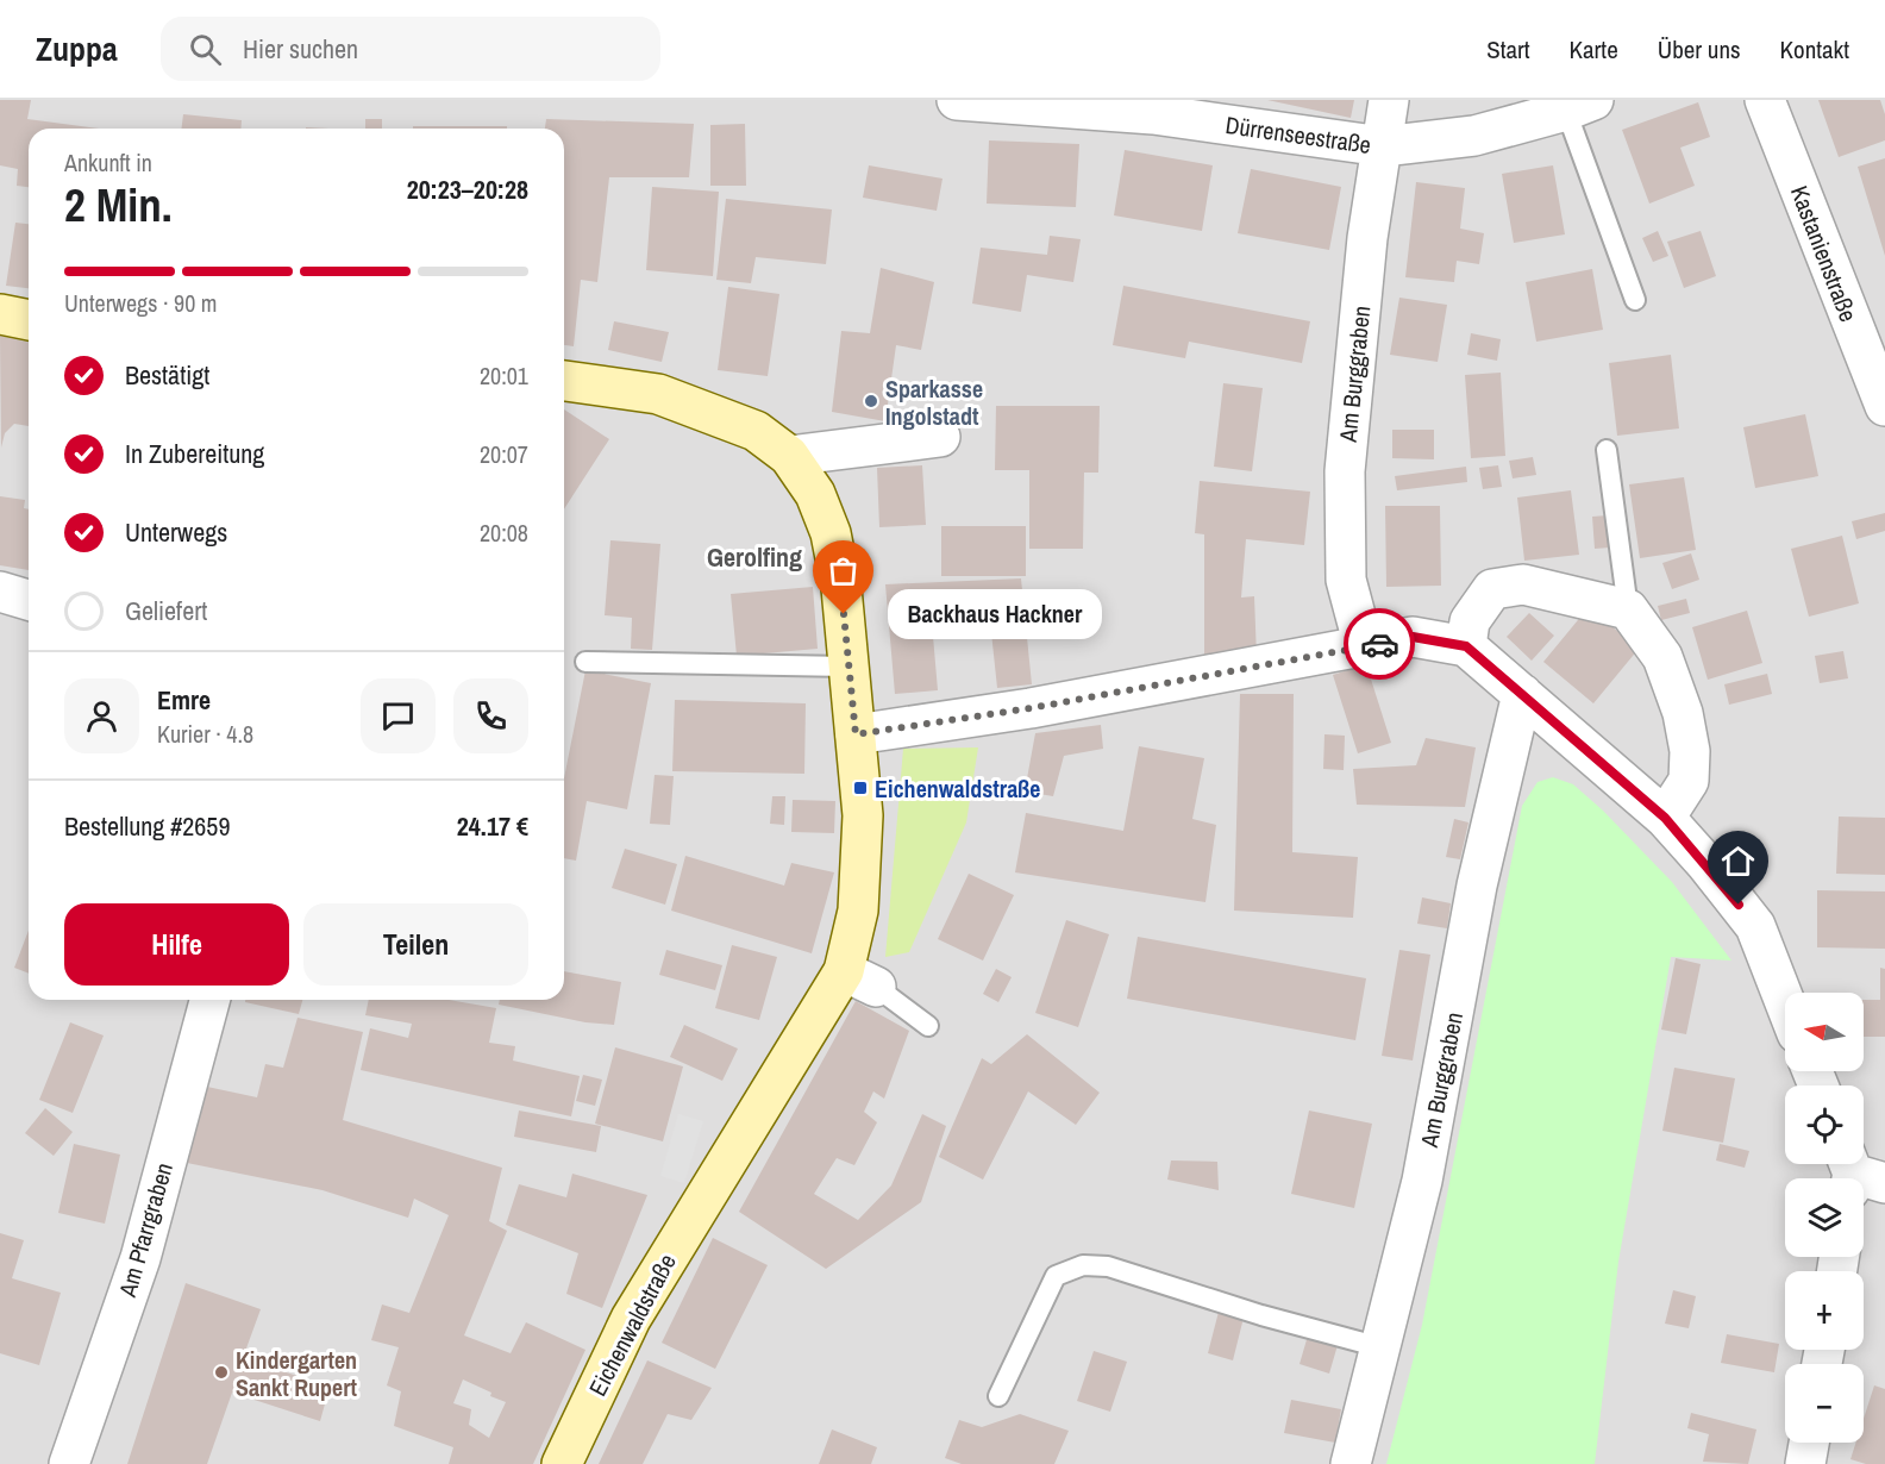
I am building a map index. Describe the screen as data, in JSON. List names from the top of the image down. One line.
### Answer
{"streets":{"street":["Dürrenseestraße","Kastanienstraße","Am Burggraben","Am Pfarrgraben","Eichenwaldstraße"]},"crossings":[["Dürrenseestraße","Am Burggraben"]],"districts":["Gerolfing"],"places":{"other":["Sparkasse Ingolstadt","Backhaus Hackner","Kindergarten Sankt Rupert"],"transit":["Eichenwaldstraße"]},"north":"left","page":{"header":"Zuppa","search":"Hier suchen","nav":["Start","Karte","Über uns","Kontakt"],"heading":["2 Min.","Ankunft in","20:23–20:28"],"panel":["Emre","Kurier · 4.8","Bestellung #2659","24.17 €"],"bar":"Unterwegs · 90 m","list":[["Bestätigt","20:01"],["In Zubereitung","20:07"],["Unterwegs","20:08"],"Geliefert"],"bubble":"Backhaus Hackner","buttons":["Hilfe","Teilen"],"map_buttons":["+","−"]}}
